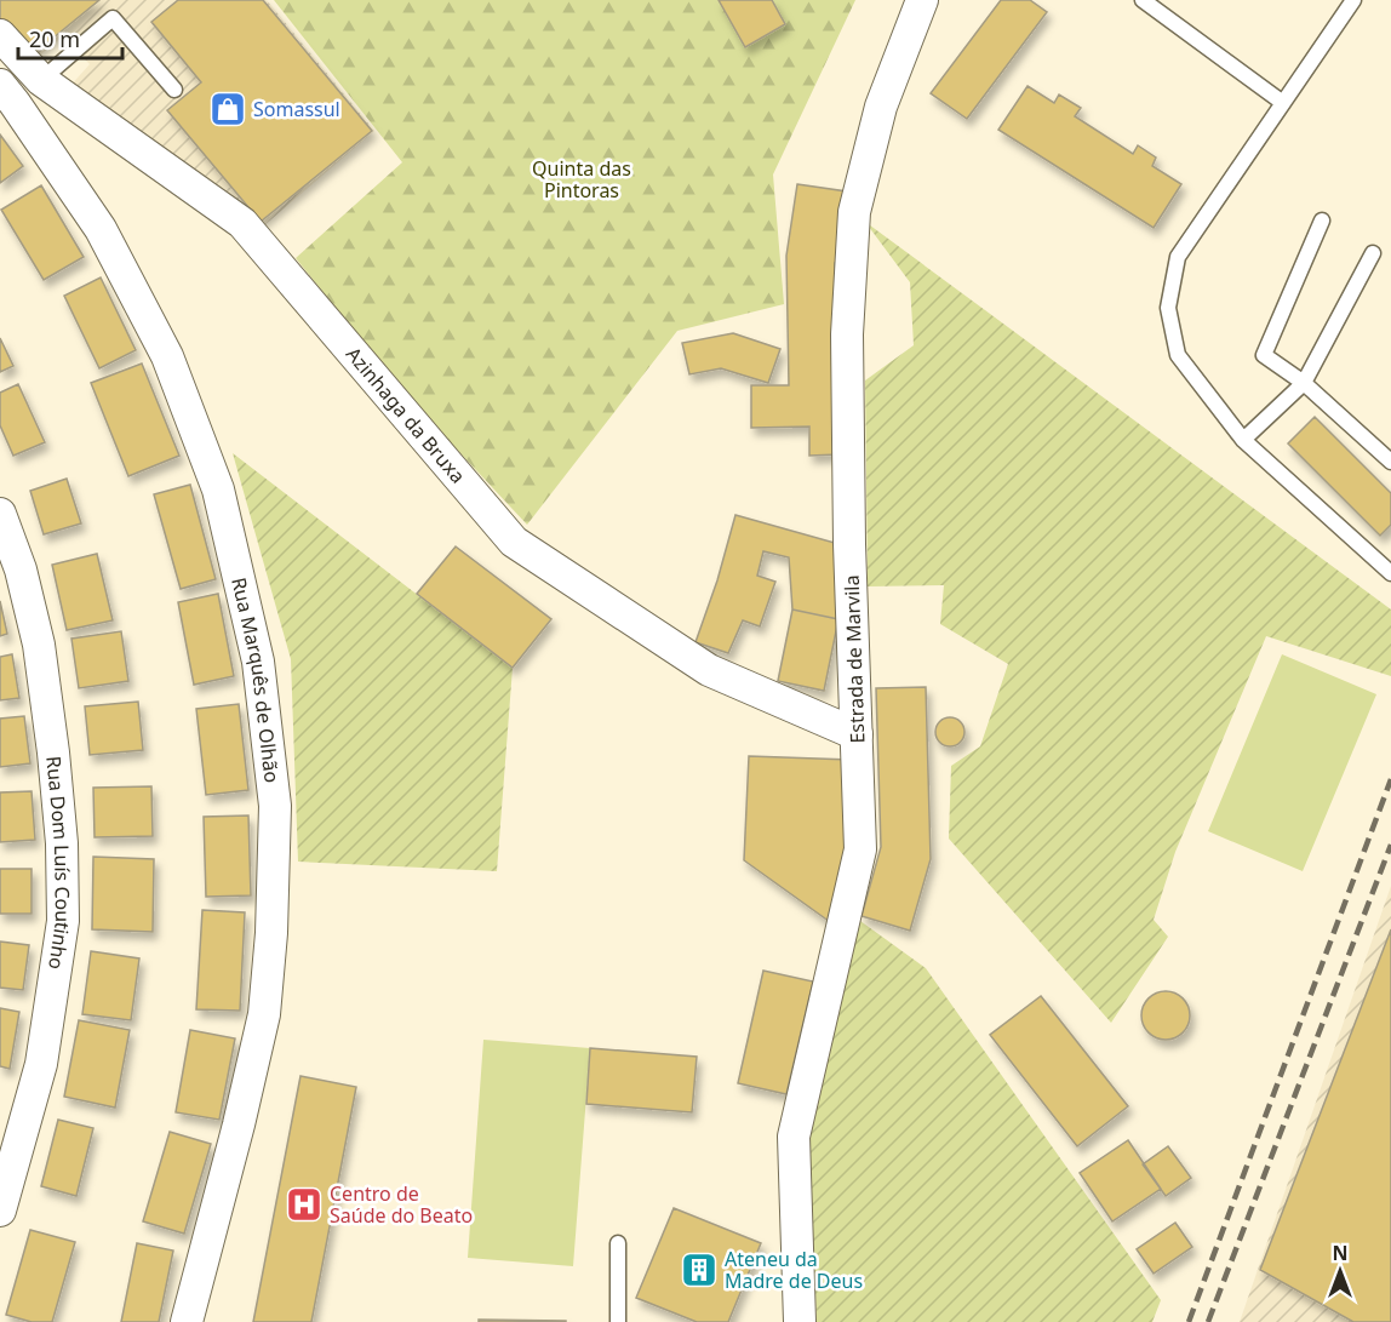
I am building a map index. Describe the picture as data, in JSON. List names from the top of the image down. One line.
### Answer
{"streets":{"street":["Azinhaga da Bruxa","Estrada de Marvila","Rua Marquês de Olhão","Rua Dom Luís Coutinho"]},"crossings":[["Azinhaga da Bruxa","Estrada de Marvila"]],"parks":["Quinta das Pintoras"],"places":{"shop":["Somassul"],"hospital":["Centro de Saúde do Beato"],"building":["Ateneu da Madre de Deus"]},"scale_bar":"20 m","north":"top"}
